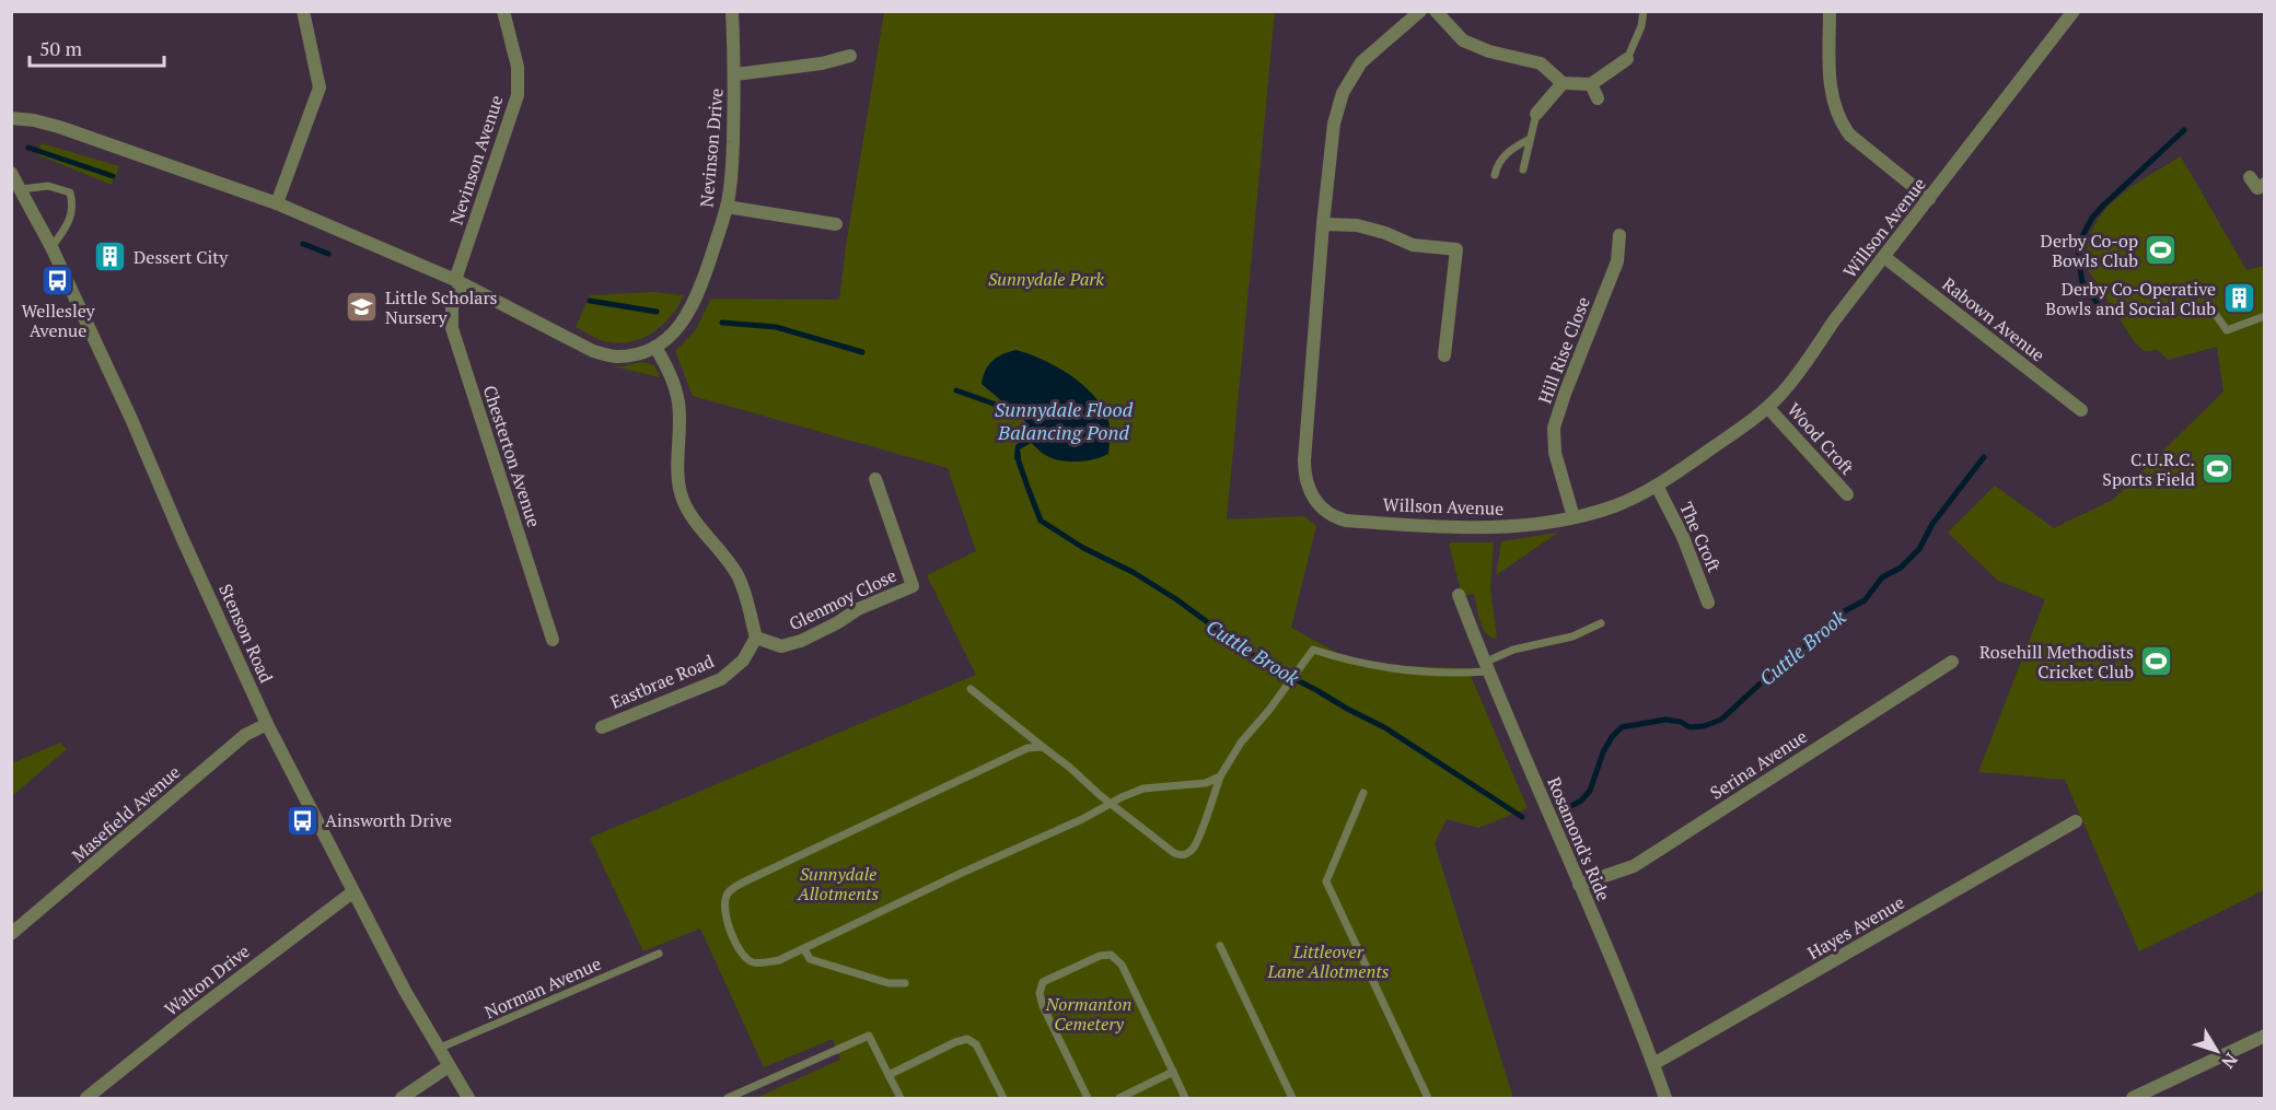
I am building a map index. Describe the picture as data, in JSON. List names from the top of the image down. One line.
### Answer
{"streets":{"street":["Nevinson Drive","Nevinson Avenue","Willson Avenue","Rabown Avenue","Hill Rise Close","Wood Croft","Chesterton Avenue","The Croft","Glenmoy Close","Stenson Road","Eastbrae Road","Serina Avenue","Masefield Avenue","Rosamond's Ride","Hayes Avenue","Walton Drive"],"lane":["Norman Avenue"]},"crossings":[["Nevinson Avenue","Chesterton Avenue"],["Willson Avenue","Rabown Avenue"],["Willson Avenue","Hill Rise Close"],["Willson Avenue","Wood Croft"],["Willson Avenue","The Croft"],["Glenmoy Close","Eastbrae Road"],["Stenson Road","Masefield Avenue"],["Stenson Road","Walton Drive"],["Stenson Road","Norman Avenue"],["Serina Avenue","Rosamond's Ride"],["Rosamond's Ride","Hayes Avenue"]],"water":["Sunnydale Flood Balancing Pond","Cuttle Brook"],"parks":["Sunnydale Park","Sunnydale Allotments","Littleover Lane Allotments","Normanton Cemetery"],"places":{"sports":["Derby Co-op Bowls Club","C.U.R.C. Sports Field","Rosehill Methodists Cricket Club"],"building":["Dessert City","Derby Co-Operative Bowls and Social Club"],"bus stop":["Wellesley Avenue","Ainsworth Drive"],"school or university":["Little Scholars Nursery"]},"scale_bar":"50 m","north":"bottom right"}
